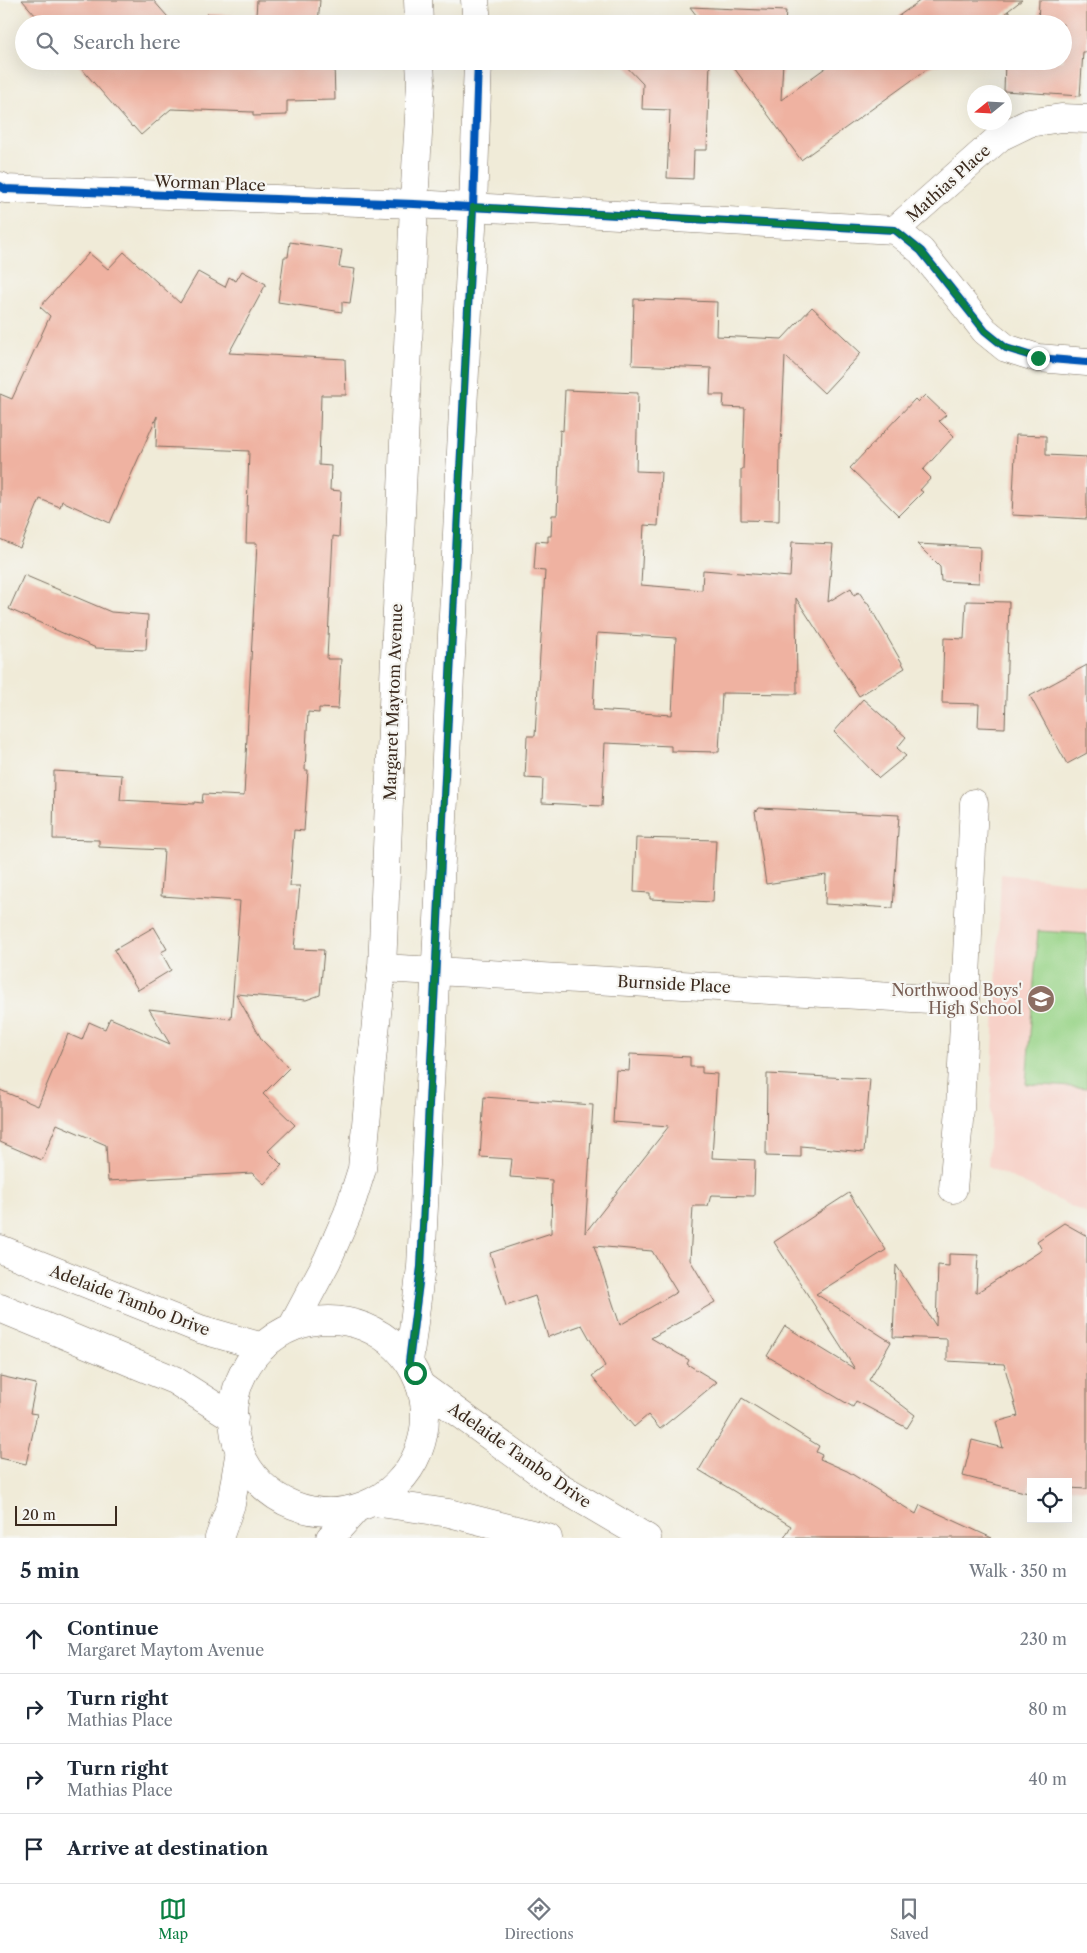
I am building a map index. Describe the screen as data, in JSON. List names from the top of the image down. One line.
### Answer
{"streets":{"street":["Worman Place","Mathias Place","Margaret Maytom Avenue","Burnside Place","Adelaide Tambo Drive"]},"crossings":[["Worman Place","Mathias Place"],["Worman Place","Margaret Maytom Avenue"],["Margaret Maytom Avenue","Burnside Place"],["Margaret Maytom Avenue","Adelaide Tambo Drive"]],"places":{"school or university":["Northwood Boys' High School"]},"scale_bar":"20 m","north":"left","page":{"search":"Search here","scale":"20 m","heading":["5 min","Walk · 350 m"],"list":[["Continue","Margaret Maytom Avenue","230 m"],["Turn right","Mathias Place","80 m"],["Turn right","Mathias Place","40 m"],"Arrive at destination"],"nav":["Map","Directions","Saved"]}}
